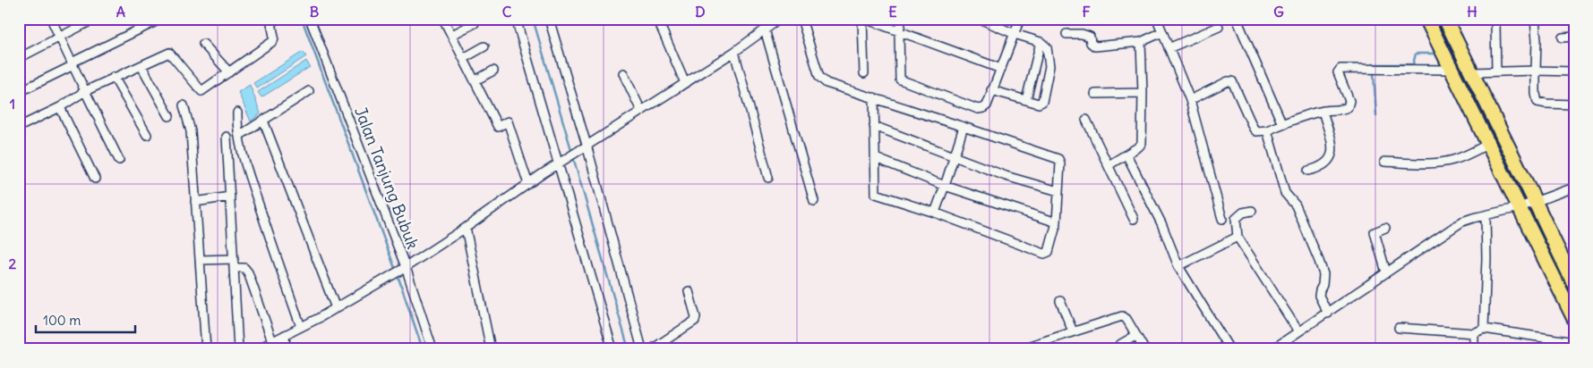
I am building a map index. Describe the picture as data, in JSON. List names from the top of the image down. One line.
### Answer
{"streets":{"street":["Jalan Tanjung Bubuk"]},"scale_bar":"100 m","grid":{"columns":["A","B","C","D","E","F","G","H"],"rows":["1","2"]}}
